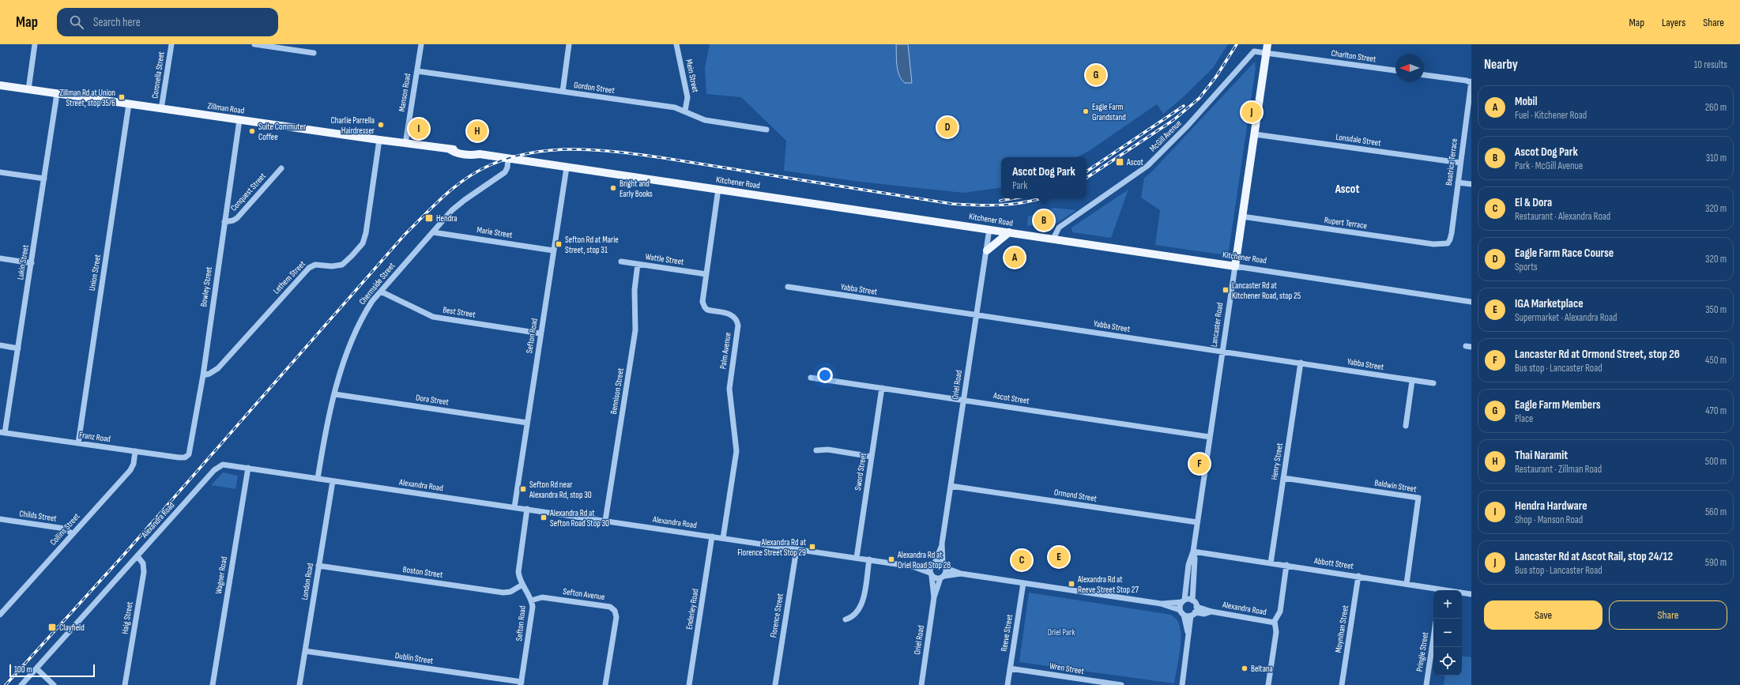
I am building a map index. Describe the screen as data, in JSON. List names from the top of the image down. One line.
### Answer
{"streets":{"main road":["Zillman Road","Kitchener Road","Lancaster Road"],"street":["Charlton Street","Coronella Street","Mein Street","Gordon Street","Manson Road","McGill Avenue","Lonsdale Street","Beatrice Terrace","Conquest Street","Rupert Terrace","Marie Street","Wattle Street","Lukin Street","Union Street","Lethem Street","Chermside Street","Bowley Street","Yabba Street","Best Street","Sefton Road","Palm Avenue","Oriel Road","Bennison Street","Ascot Street","Dora Street","Franz Road","Henry Street","Sword Street","Alexandra Road","Baldwin Street","Ormond Street","Childs Street","Collins Street","Abbott Street","Boston Street","Wagner Road","London Road","Sefton Avenue","Enderley Road","Florence Street","Haig Street","Moynihan Street","Reeve Street","Pringle Street","Dublin Street","Wren Street"]},"crossings":[["Charlton Street","McGill Avenue"],["Charlton Street","Lancaster Road"],["Coronella Street","Zillman Road"],["Mein Street","Gordon Street"],["Gordon Street","Manson Road"],["Manson Road","Zillman Road"],["Zillman Road","Kitchener Road"],["Zillman Road","Lukin Street"],["Zillman Road","Union Street"],["Zillman Road","Lethem Street"],["Zillman Road","Chermside Street"],["Zillman Road","Bowley Street"],["McGill Avenue","Kitchener Road"],["McGill Avenue","Lancaster Road"],["Lonsdale Street","Beatrice Terrace"],["Lonsdale Street","Lancaster Road"],["Beatrice Terrace","Rupert Terrace"],["Kitchener Road","Chermside Street"],["Kitchener Road","Lancaster Road"],["Kitchener Road","Sefton Road"],["Kitchener Road","Palm Avenue"],["Kitchener Road","Oriel Road"],["Conquest Street","Bowley Street"],["Rupert Terrace","Lancaster Road"],["Marie Street","Chermside Street"],["Marie Street","Sefton Road"],["Wattle Street","Palm Avenue"],["Wattle Street","Bennison Street"],["Lukin Street","Franz Road"],["Union Street","Franz Road"],["Lethem Street","Bowley Street"],["Chermside Street","Best Street"],["Chermside Street","Dora Street"],["Chermside Street","Alexandra Road"],["Bowley Street","Franz Road"],["Yabba Street","Lancaster Road"],["Yabba Street","Oriel Road"],["Yabba Street","Henry Street"],["Best Street","Sefton Road"],["Lancaster Road","Ascot Street"],["Lancaster Road","Ormond Street"],["Lancaster Road","Abbott Street"],["Sefton Road","Dora Street"],["Sefton Road","Alexandra Road"],["Sefton Road","Boston Street"],["Sefton Road","Sefton Avenue"],["Sefton Road","Dublin Street"],["Palm Avenue","Alexandra Road"],["Oriel Road","Ascot Street"],["Oriel Road","Alexandra Road"],["Oriel Road","Ormond Street"],["Bennison Street","Alexandra Road"],["Ascot Street","Sword Street"],["Franz Road","Collins Street"],["Henry Street","Baldwin Street"],["Henry Street","Abbott Street"],["Sword Street","Alexandra Road"],["Alexandra Road","Wagner Road"],["Alexandra Road","London Road"],["Alexandra Road","Enderley Road"],["Alexandra Road","Florence Street"],["Alexandra Road","Haig Street"],["Baldwin Street","Abbott Street"],["Childs Street","Collins Street"],["Abbott Street","Moynihan Street"],["Boston Street","London Road"],["London Road","Dublin Street"],["Reeve Street","Wren Street"]],"districts":["Ascot"],"parks":["Oriel Park"],"places":{"transit":["Zillman Rd at Union Street, stop 35/6","Ascot","Hendra","Sefton Rd at Marie Street, stop 31","Lancaster Rd at Kitchener Road, stop 25","Sefton Rd near Alexandra Rd, stop 30","Alexandra Rd at Sefton Road Stop 30","Alexandra Rd at Florence Street Stop 29","Alexandra Rd at Oriel Road Stop 28","Alexandra Rd at Reeve Street Stop 27","Clayfield"],"other":["Eagle Farm Grandstand","Charlie Parrella Hairdresser","Suite Commuter Coffee","Bright and Early Books","Beltana"]},"scale_bar":"100 m","north":"left","page":{"header":"Map","search":"Search here","nav":["Map","Layers","Share"],"heading":["Nearby","10 results"],"pins":["G","J","D","I","H","B","A","F","E","C"],"list":[{"mark":"A","name":"Mobil","note":"Fuel · Kitchener Road","value":"260 m"},{"mark":"B","name":"Ascot Dog Park","note":"Park · McGill Avenue","value":"310 m"},{"mark":"C","name":"El & Dora","note":"Restaurant · Alexandra Road","value":"320 m"},{"mark":"D","name":"Eagle Farm Race Course","note":"Sports","value":"320 m"},{"mark":"E","name":"IGA Marketplace","note":"Supermarket · Alexandra Road","value":"350 m"},{"mark":"F","name":"Lancaster Rd at Ormond Street, stop 26","note":"Bus stop · Lancaster Road","value":"450 m"},{"mark":"G","name":"Eagle Farm Members","note":"Place","value":"470 m"},{"mark":"H","name":"Thai Naramit","note":"Restaurant · Zillman Road","value":"500 m"},{"mark":"I","name":"Hendra Hardware","note":"Shop · Manson Road","value":"560 m"},{"mark":"J","name":"Lancaster Rd at Ascot Rail, stop 24/12","note":"Bus stop · Lancaster Road","value":"590 m"}],"popup":["Ascot Dog Park","Park"],"map_buttons":["+","−"],"buttons":["Save","Share"],"scale":"100 m"}}
